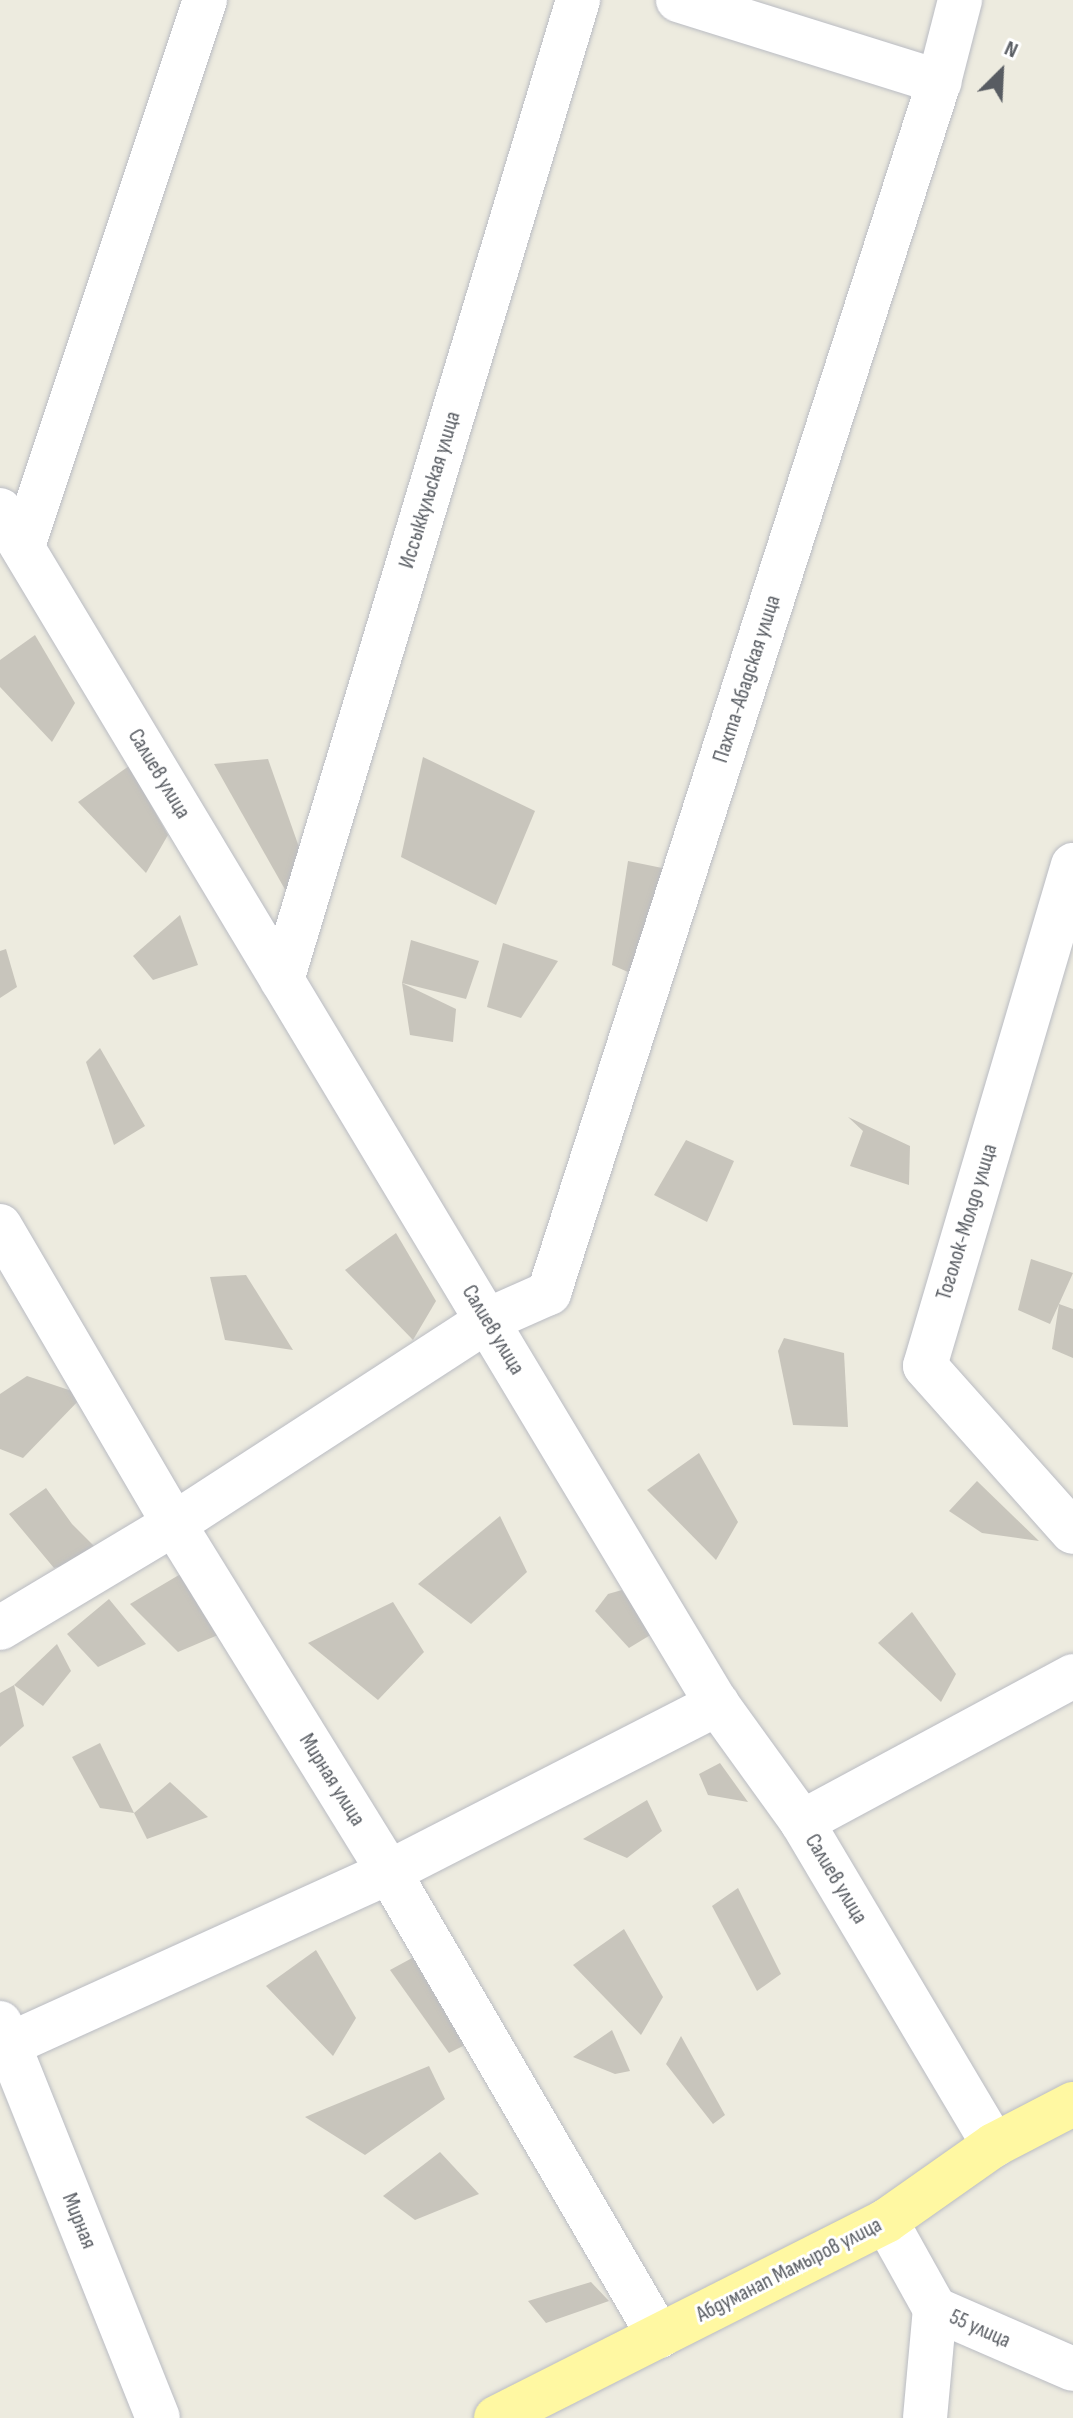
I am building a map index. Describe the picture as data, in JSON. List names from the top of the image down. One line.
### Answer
{"streets":{"main road":["Абдуманап Мамыров улица"],"street":["Иссыккульская улица","Пахта-Абадская улица","Салиев улица","Тоголок-Молдо улица","Мирная улица","Мирная","55 улица"]},"crossings":[["Иссыккульская улица","Салиев улица"],["Пахта-Абадская улица","Салиев улица"],["Пахта-Абадская улица","Мирная улица"],["Салиев улица","Абдуманап Мамыров улица"],["Мирная улица","Абдуманап Мамыров улица"],["Абдуманап Мамыров улица","55 улица"]],"north":"top right"}
